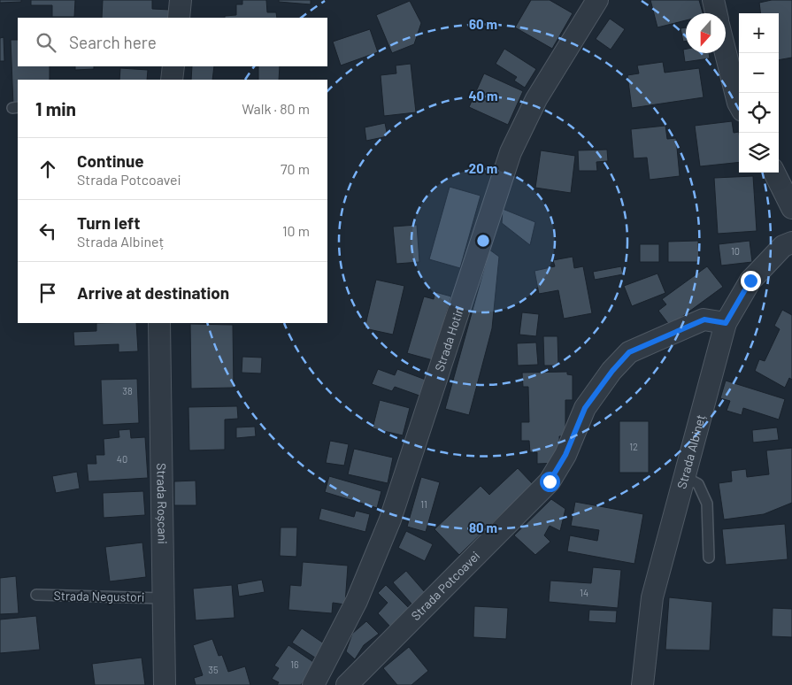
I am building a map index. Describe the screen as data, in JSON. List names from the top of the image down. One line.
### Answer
{"streets":{"street":["Strada Hotin","Strada Albineț","Strada Roșcani","Strada Potcoavei"],"lane":["Strada Negustori"]},"crossings":[["Strada Albineț","Strada Potcoavei"],["Strada Roșcani","Strada Negustori"]],"house_numbers":["10","38","12","40","11","14","16","35"],"north":"bottom","page":{"map_buttons":["+","−"],"search":"Search here","heading":["1 min","Walk · 80 m"],"list":[["Continue","Strada Potcoavei","70 m"],["Turn left","Strada Albineț","10 m"],"Arrive at destination"]},"rings":["60 m","40 m","20 m","80 m"]}
